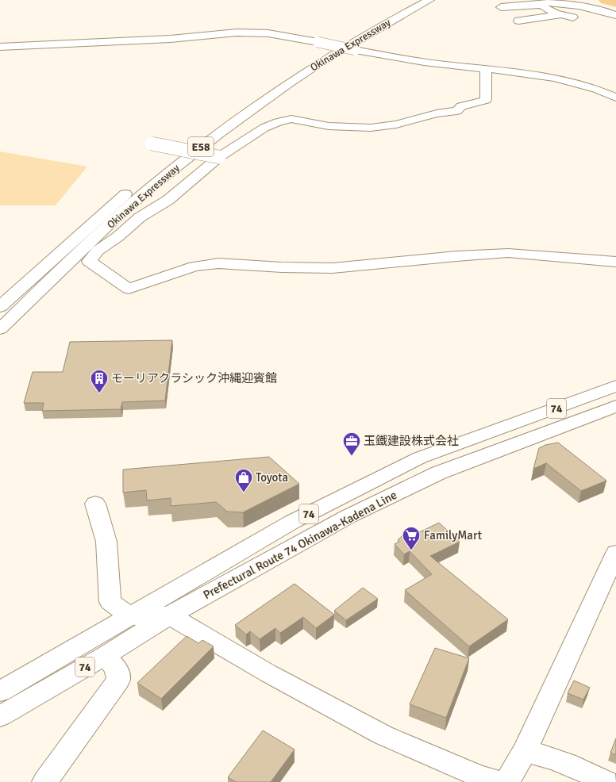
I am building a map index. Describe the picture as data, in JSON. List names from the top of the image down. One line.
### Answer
{"streets":{"main road":["Okinawa Expressway","E58","74","Prefectural Route 74 Okinawa-Kadena Line"]},"places":{"building":["モーリアクラシック沖縄迎賓館"],"office":["玉鐵建設株式会社"],"shop":["Toyota"],"supermarket":["FamilyMart"]}}
